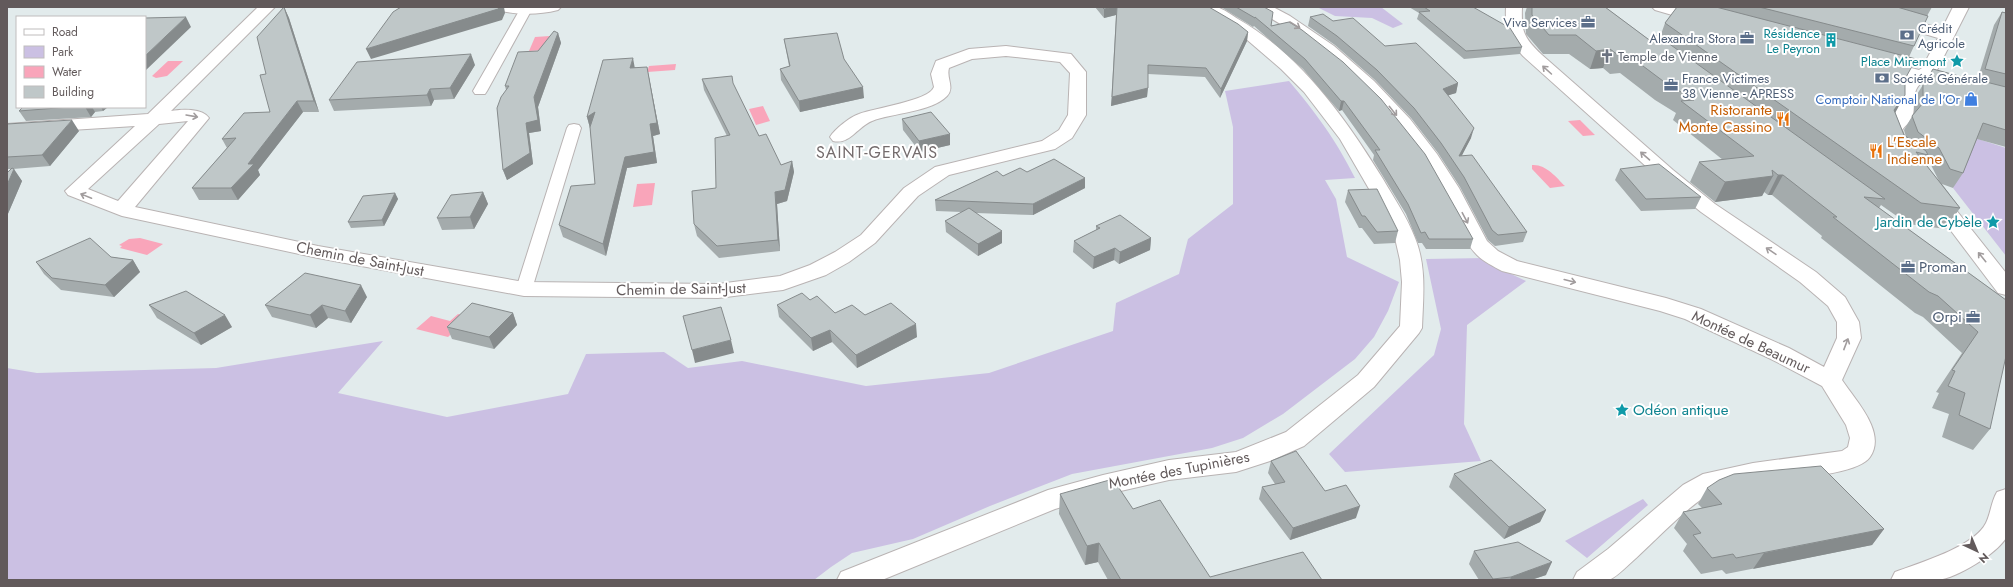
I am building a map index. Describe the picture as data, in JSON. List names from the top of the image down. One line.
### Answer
{"streets":{"street":["Chemin de Saint-Just","Montée de Beaumur","Montée des Tupinières"]},"one_way":["Montée de Beaumur"],"districts":["SAINT-GERVAIS"],"places":{"office":["Viva Services","Alexandra Stora","France Victimes 38 Vienne - APRESS","Proman","Orpi"],"bank":["Crédit Agricole","Société Générale"],"building":["Résidence Le Peyron"],"church":["Temple de Vienne"],"place":["Place Miremont","Jardin de Cybèle","Odéon antique"],"shop":["Comptoir National de l'Or"],"restaurant":["Ristorante Monte Cassino","L'Escale Indienne"]},"legend":["Road","Park","Water","Building"],"north":"bottom right"}
